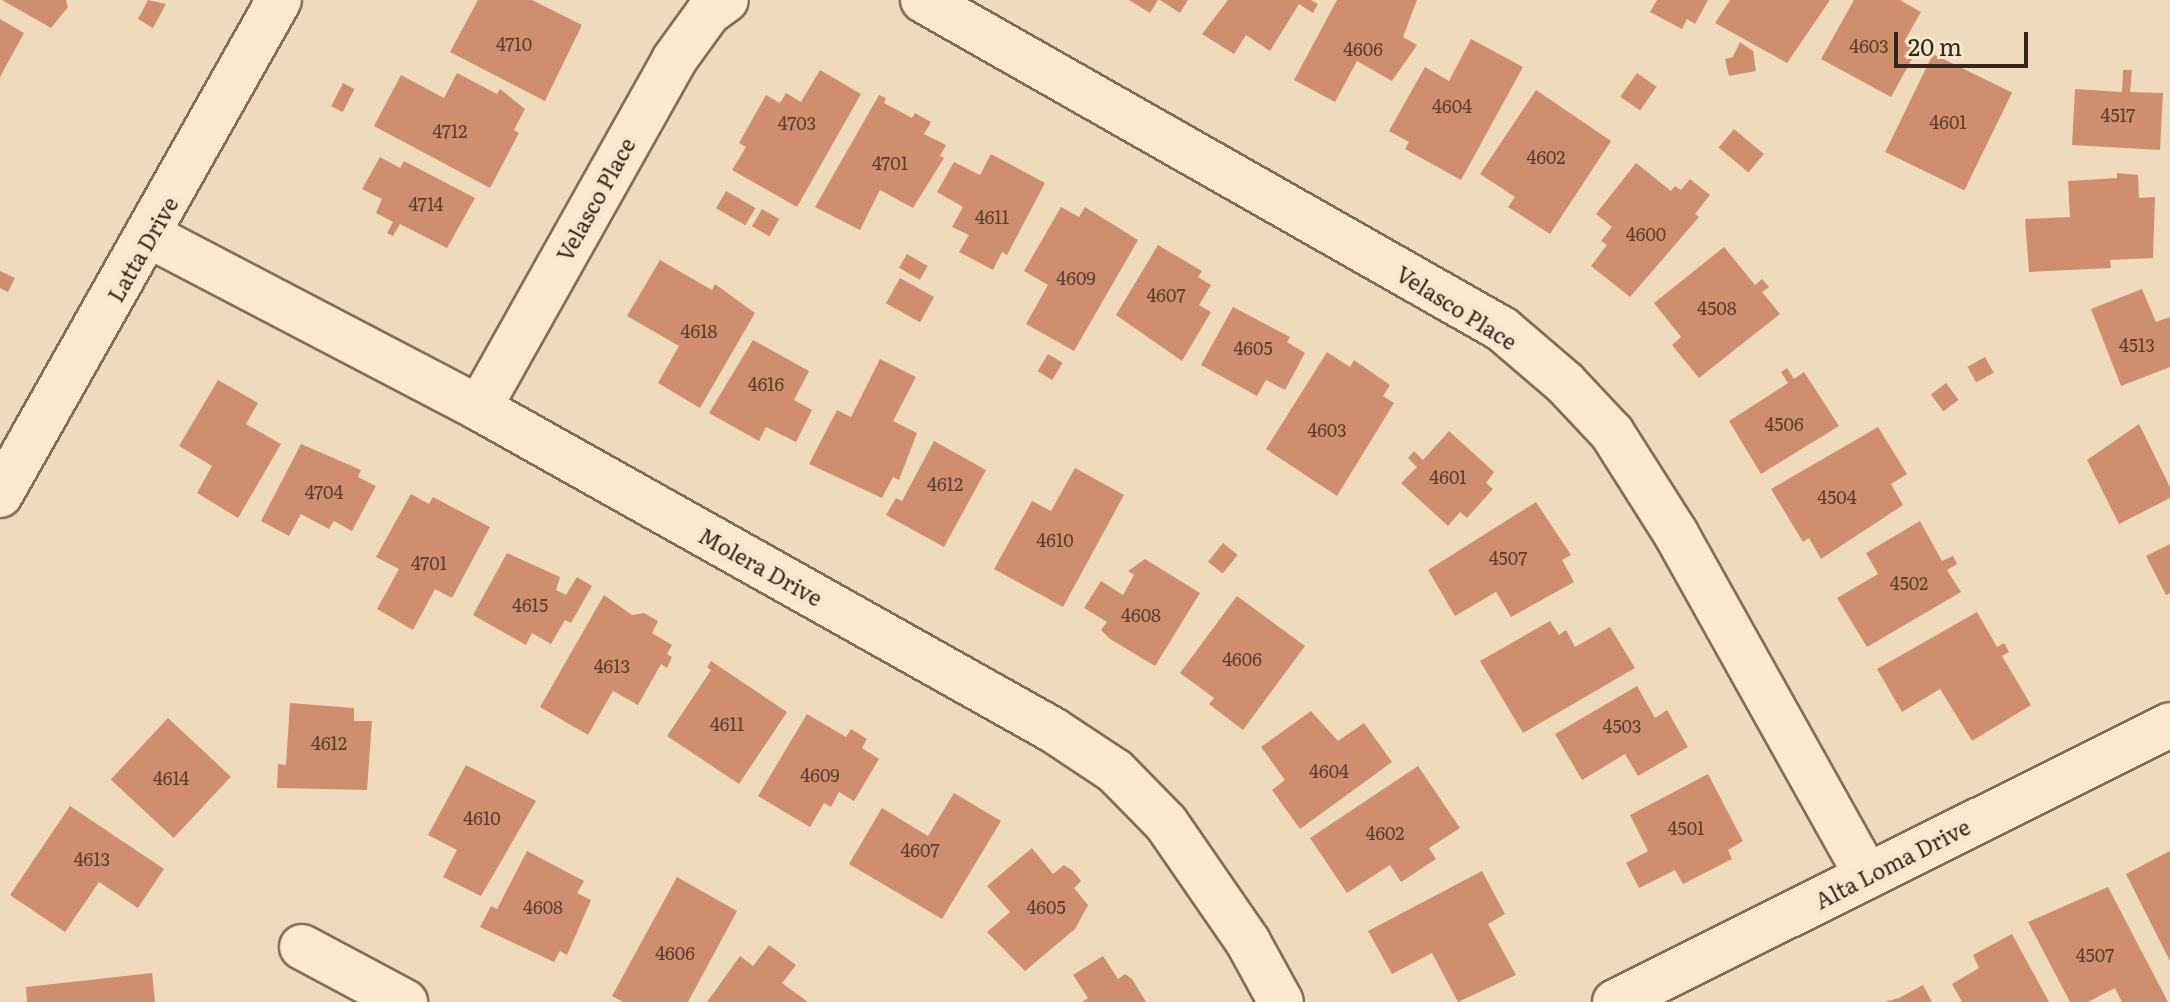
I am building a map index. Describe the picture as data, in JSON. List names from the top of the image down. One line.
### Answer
{"streets":{"street":["Velasco Place","Latta Drive","Molera Drive","Alta Loma Drive"]},"crossings":[["Velasco Place","Molera Drive"],["Velasco Place","Alta Loma Drive"],["Latta Drive","Molera Drive"]],"house_numbers":["4710","4603","4606","4604","4517","4601","4703","4712","4602","4701","4714","4611","4600","4609","4607","4508","4618","4513","4605","4616","4506","4603","4601","4612","4704","4504","4610","4507","4701","4502","4615","4608","4606","4613","4611","4503","4612","4604","4609","4614","4610","4501","4602","4607","4613","4608","4605","4606","4507"],"scale_bar":"20 m"}
